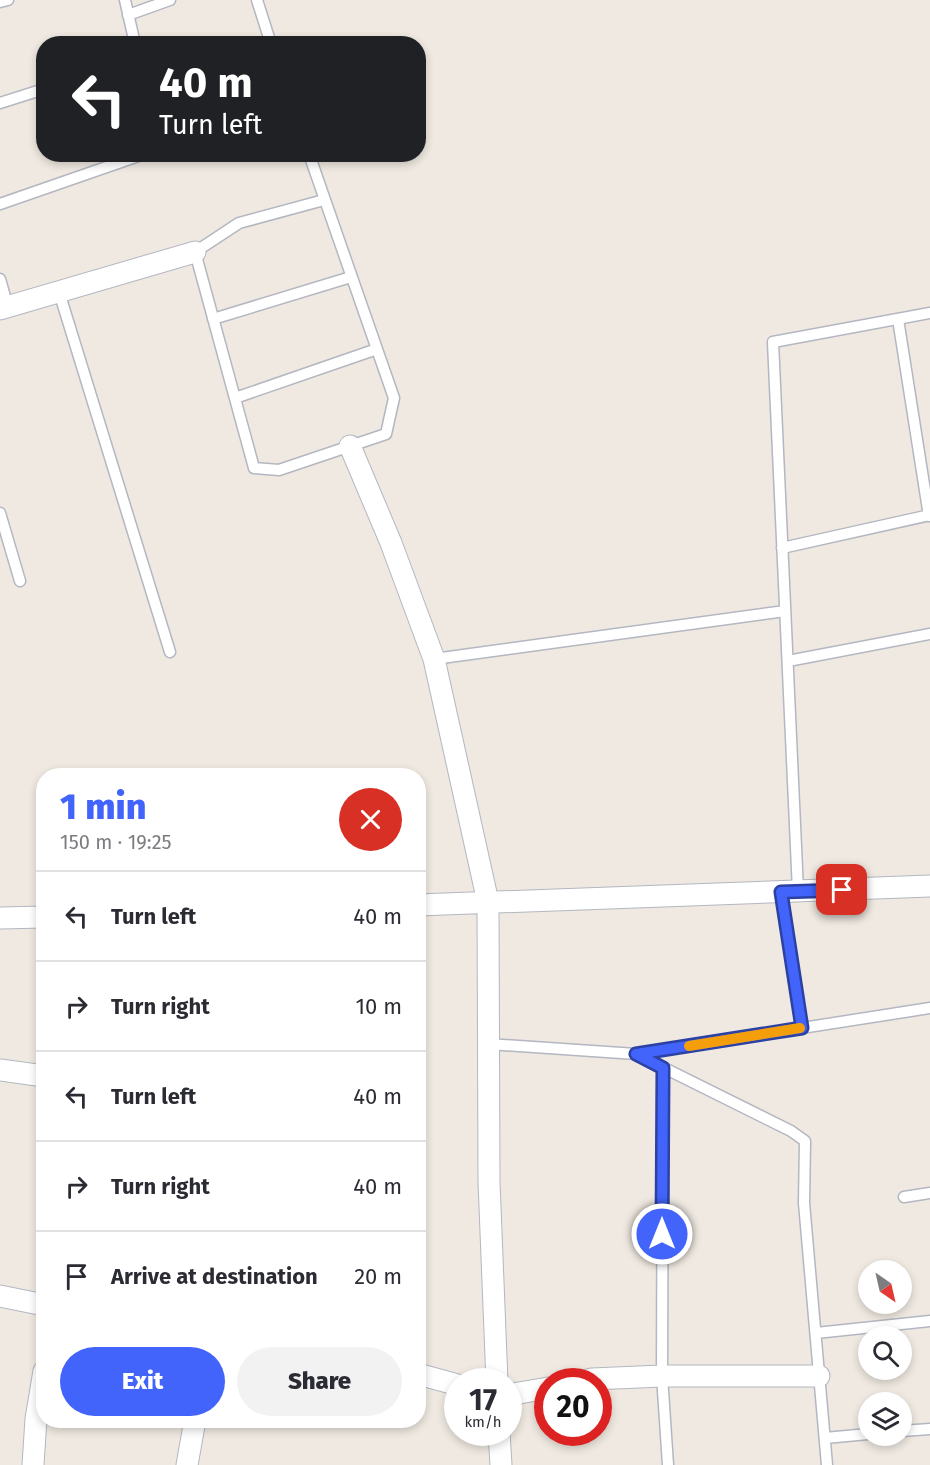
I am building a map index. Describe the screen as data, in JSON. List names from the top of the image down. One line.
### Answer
{"north":"bottom right","page":{"turn":["40 m","Turn left"],"heading":["1 min","150 m · 19:25"],"list":[{"name":"Turn left","value":"40 m"},{"name":"Turn right","value":"10 m"},{"name":"Turn left","value":"40 m"},{"name":"Turn right","value":"40 m"},{"name":"Arrive at destination","value":"20 m"}],"buttons":["Exit","Share"],"speed":"17 km/h","limit":"20"}}
